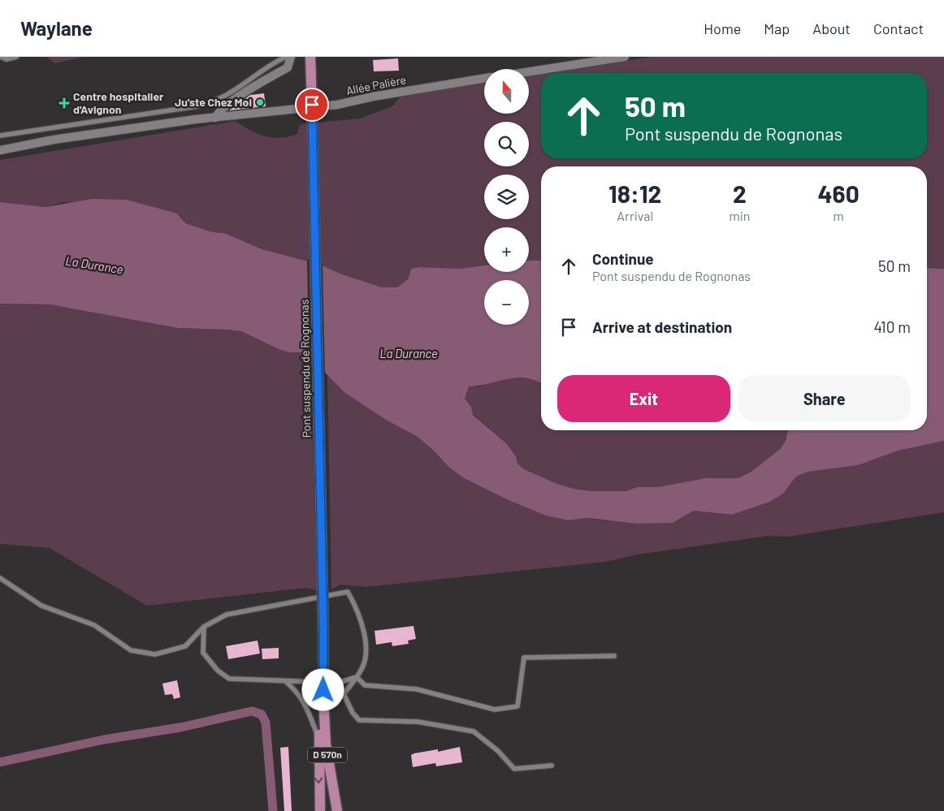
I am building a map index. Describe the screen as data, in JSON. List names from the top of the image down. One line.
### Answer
{"streets":{"main road":["Pont suspendu de Rognonas","D 570n"],"street":["Allée Palière"]},"crossings":[["Pont suspendu de Rognonas","D 570n"]],"water":["La Durance"],"places":{"other":["Ju'ste Chez Moi"],"health":["Centre hospitalier d'Avignon"]},"north":"top","page":{"header":"Waylane","nav":["Home","Map","About","Contact"],"map_buttons":["+","−"],"turn":["50 m","Pont suspendu de Rognonas"],"eta":["18:12","Arrival","2","min","460","m"],"list":[{"name":"Continue","note":"Pont suspendu de Rognonas","value":"50 m"},{"name":"Arrive at destination","value":"410 m"}],"buttons":["Exit","Share"]}}
